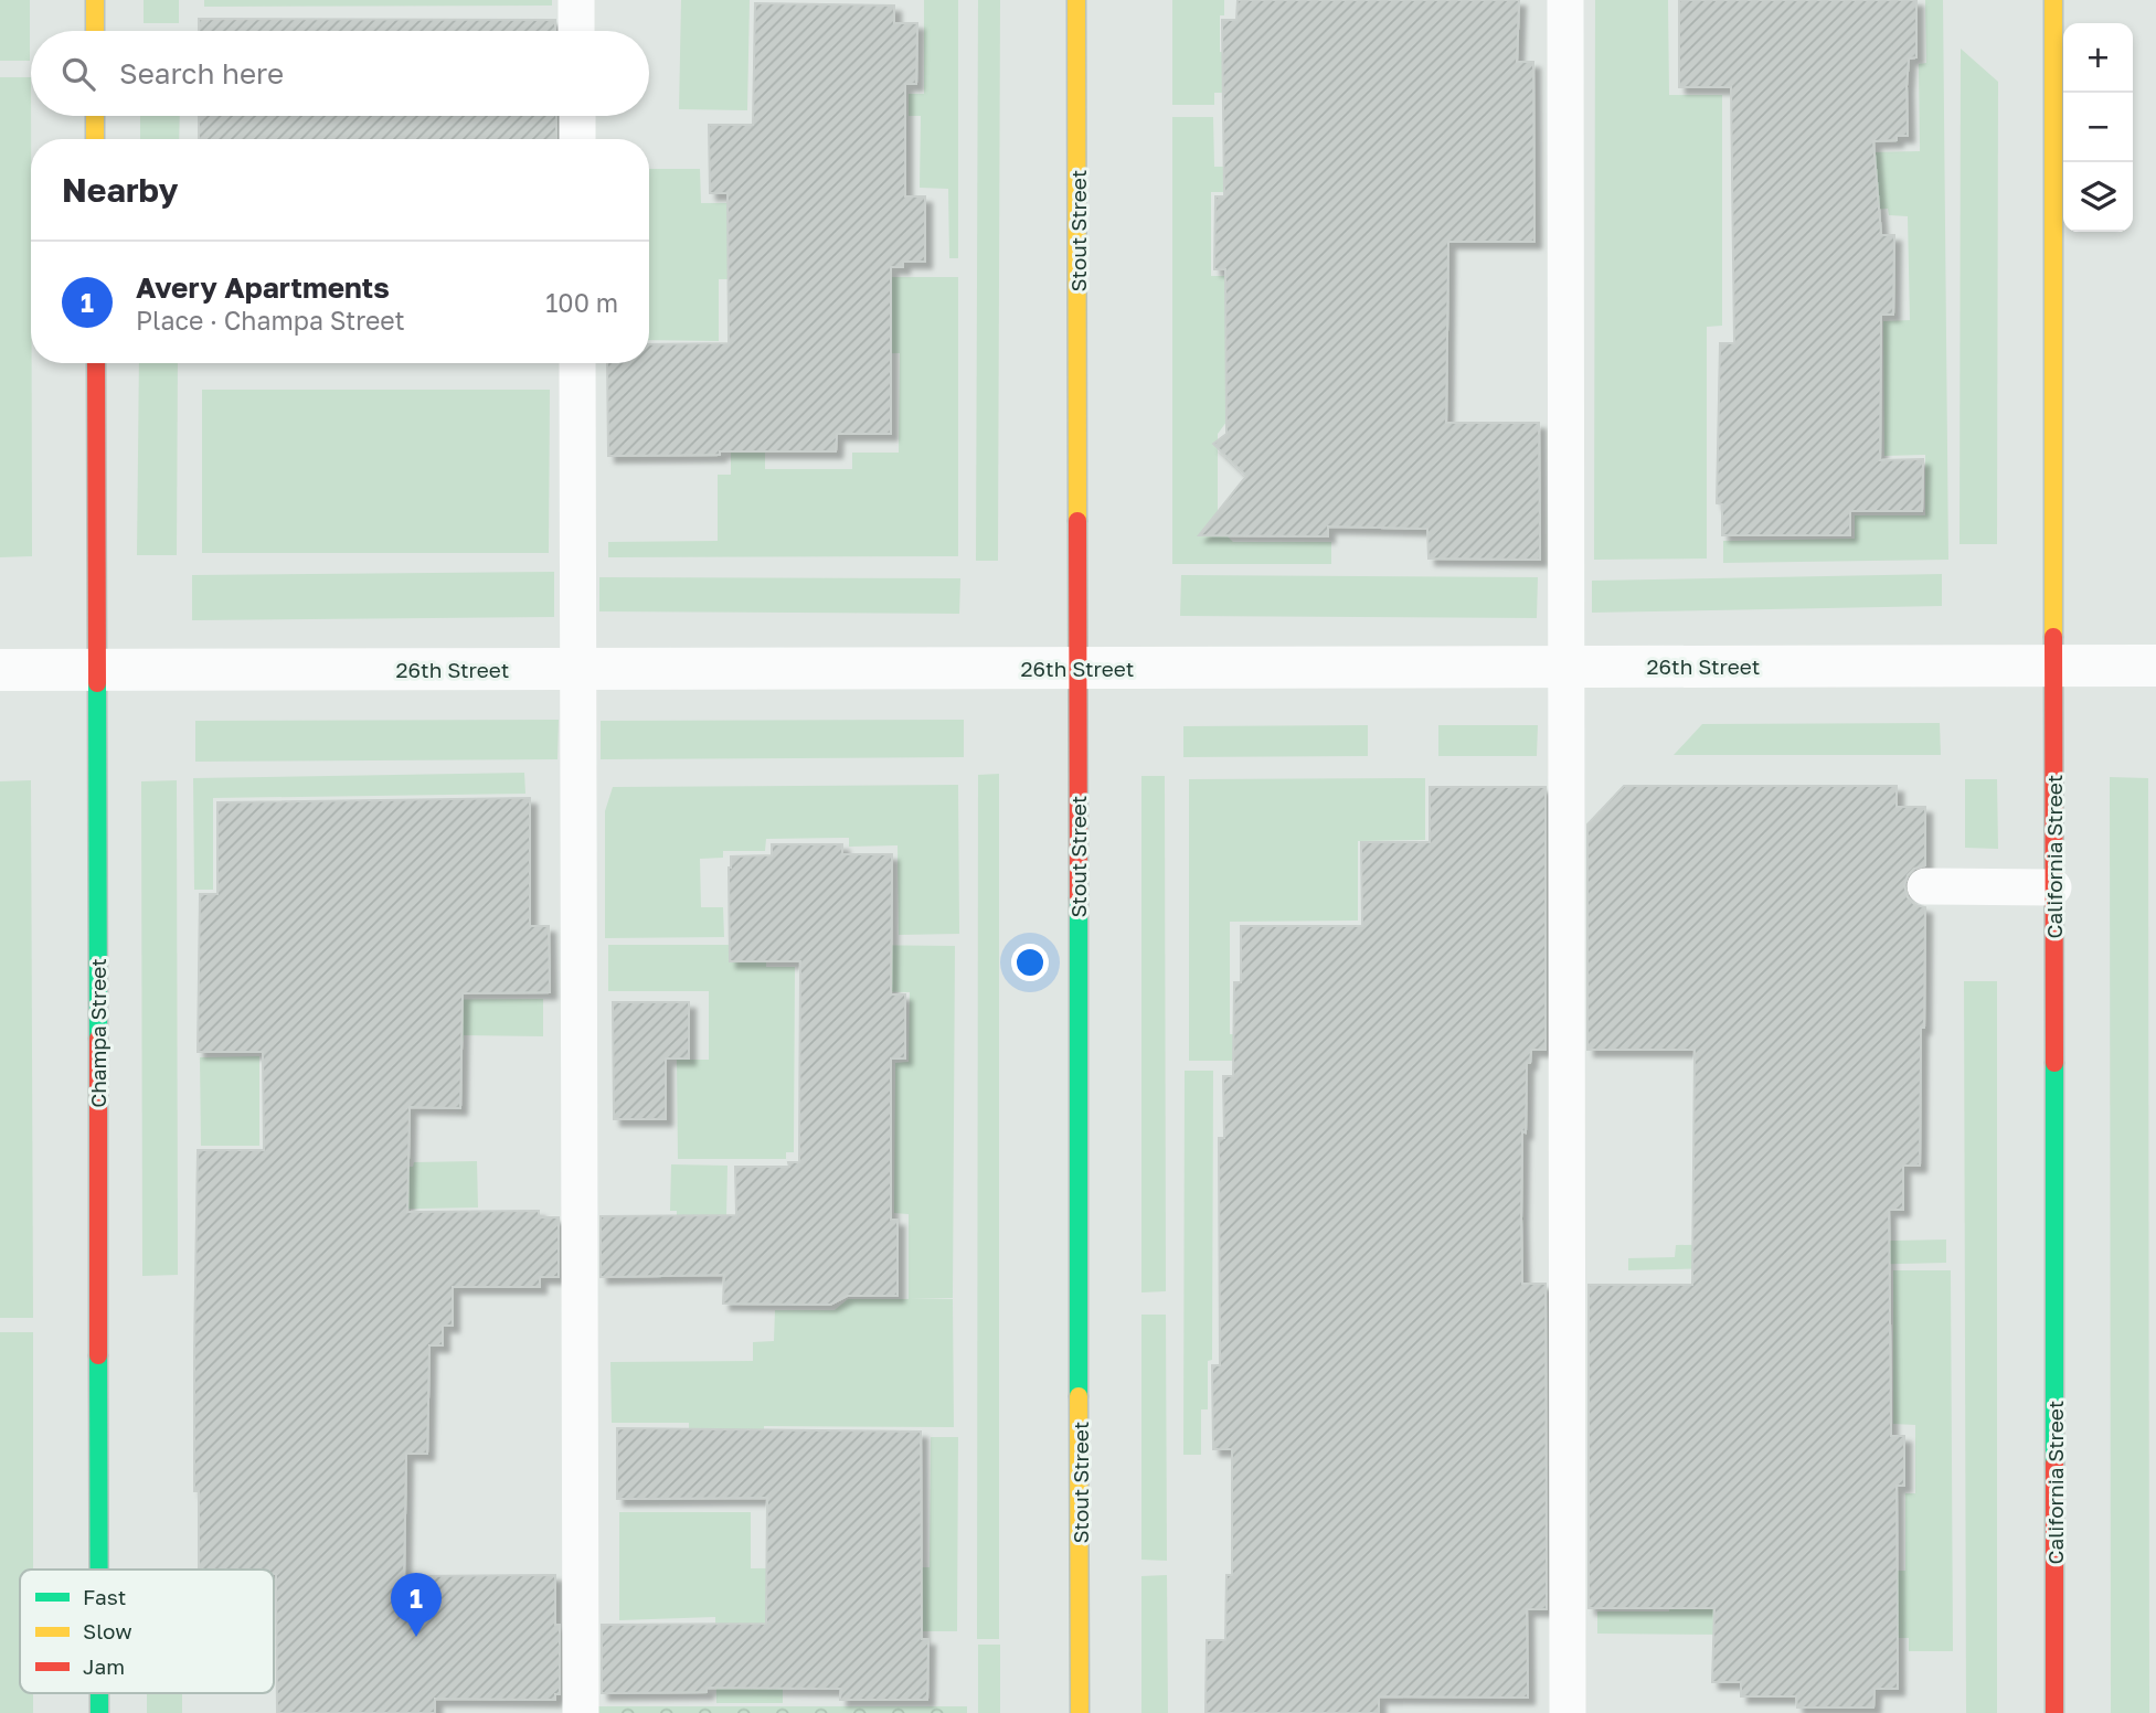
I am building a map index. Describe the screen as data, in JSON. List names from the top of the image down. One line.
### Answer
{"streets":{"main road":["Stout Street","California Street","Champa Street"],"street":["26th Street"]},"crossings":[["Stout Street","26th Street"],["26th Street","California Street"],["26th Street","Champa Street"]],"legend":["Fast","Slow","Jam"],"page":{"map_buttons":["+","−"],"search":"Search here","heading":"Nearby","list":[{"mark":"1","name":"Avery Apartments","note":"Place · Champa Street","value":"100 m"}],"pins":"1"}}
